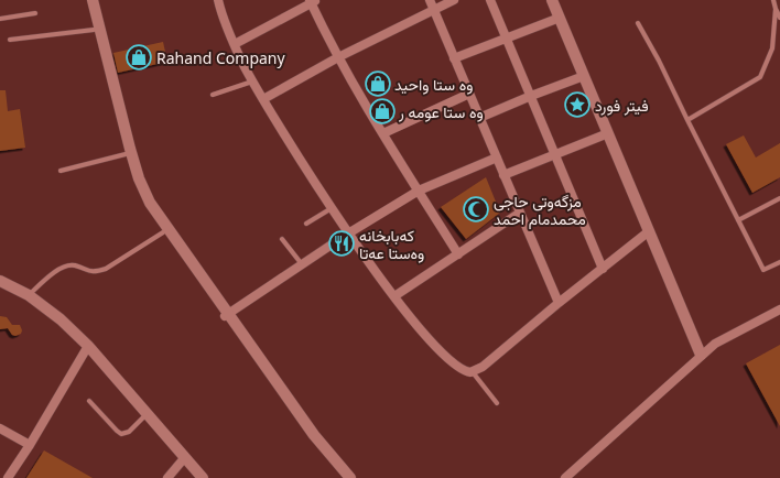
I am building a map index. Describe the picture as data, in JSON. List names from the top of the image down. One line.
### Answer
{"places":{"shop":["Rahand Company","وه ستا واحید","وه ستا عومه ر"],"place":["فيتر فورد"],"mosque":["مزگەوتی حاجی محمدمام احمد"],"restaurant":["کەبابخانە وەستا عەتا"]}}
